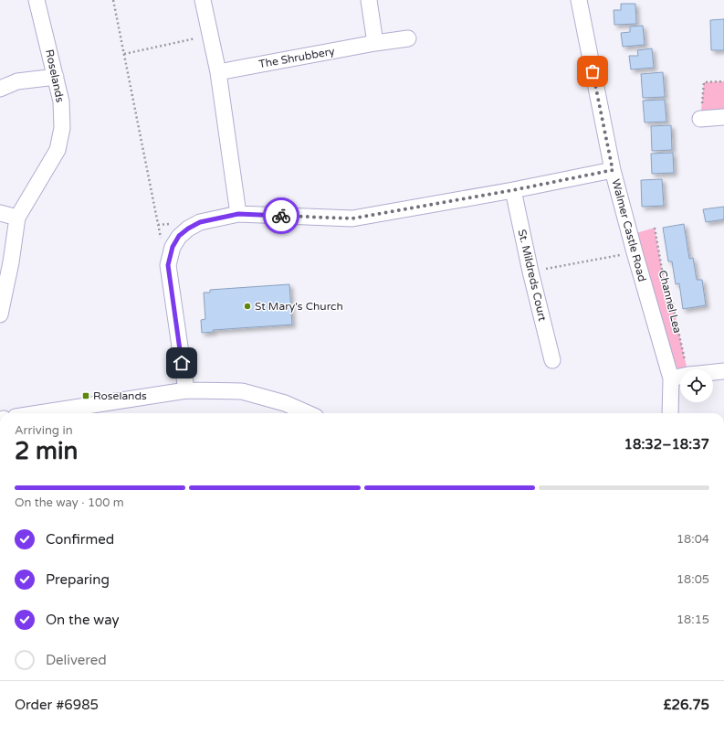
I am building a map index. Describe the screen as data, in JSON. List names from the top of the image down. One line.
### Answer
{"streets":{"street":["The Shrubbery","Roselands","Walmer Castle Road","St. Mildreds Court"],"path":["Channel Lea"]},"places":{"other":["St Mary's Church"],"transit":["Roselands"]},"page":{"heading":["2 min","Arriving in","18:32–18:37"],"panel":["Order #6985","£26.75"],"bar":"On the way · 100 m","list":[["Confirmed","18:04"],["Preparing","18:05"],["On the way","18:15"],"Delivered"]}}
